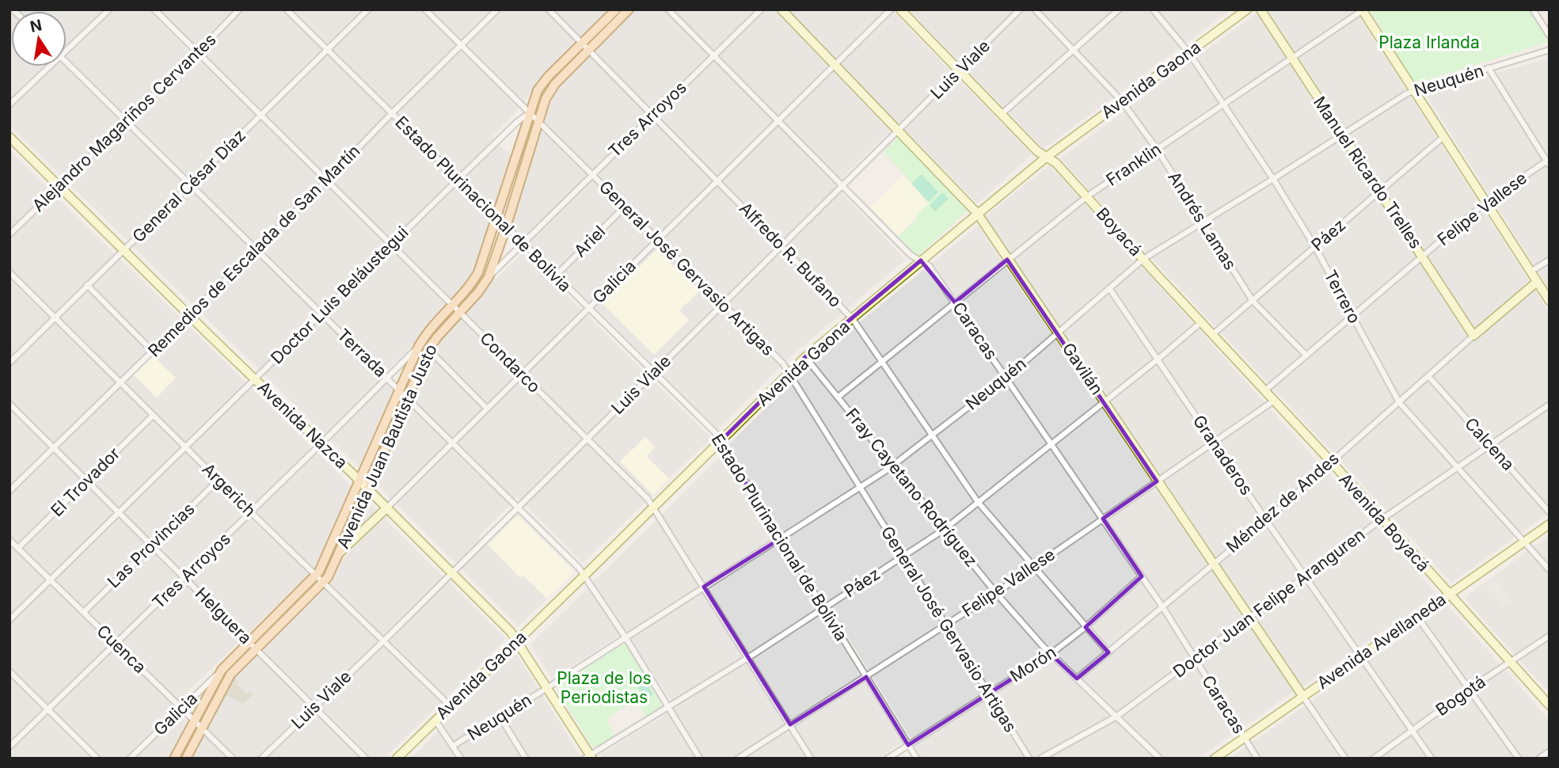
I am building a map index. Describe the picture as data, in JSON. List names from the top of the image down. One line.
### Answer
{"streets":{"main road":["Avenida Gaona","Manuel Ricardo Trelles","Boyacá","Galicia","Gavilán","Avenida Nazca","Avenida Juan Bautista Justo","Méndez de Andes","Avenida Boyacá","Avenida Avellaneda"],"street":["Luis Viale","Neuquén","Tres Arroyos","Alejandro Magariños Cervantes","Franklin","General César Díaz","Estado Plurinacional de Bolivia","Felipe Vallese","Andrés Lamas","Páez","Ariel","Remedios de Escalada de San Martín","Alfredo R. Bufano","General José Gervasio Artigas","Doctor Luis Beláustegui","Terrero","Caracas","Terrada","Condarco","Calcena","Granaderos","El Trovador","Fray Cayetano Rodríguez","Argerich","Las Provincias","Doctor Juan Felipe Aranguren","Helguera","Cuenca","Morón","Bogotá"]},"crossings":[["Luis Viale","Estado Plurinacional de Bolivia"],["Luis Viale","Boyacá"],["Luis Viale","Alfredo R. Bufano"],["Luis Viale","General José Gervasio Artigas"],["Luis Viale","Caracas"],["Luis Viale","Terrada"],["Luis Viale","Condarco"],["Luis Viale","Gavilán"],["Luis Viale","Avenida Nazca"],["Luis Viale","Argerich"],["Luis Viale","Helguera"],["Avenida Gaona","Estado Plurinacional de Bolivia"],["Avenida Gaona","Andrés Lamas"],["Avenida Gaona","Boyacá"],["Avenida Gaona","Alfredo R. Bufano"],["Avenida Gaona","General José Gervasio Artigas"],["Avenida Gaona","Terrero"],["Avenida Gaona","Caracas"],["Avenida Gaona","Terrada"],["Avenida Gaona","Condarco"],["Avenida Gaona","Gavilán"],["Avenida Gaona","Avenida Nazca"],["Avenida Gaona","Fray Cayetano Rodríguez"],["Avenida Gaona","Argerich"],["Neuquén","Manuel Ricardo Trelles"],["Neuquén","Estado Plurinacional de Bolivia"],["Neuquén","Andrés Lamas"],["Neuquén","Boyacá"],["Neuquén","Alfredo R. Bufano"],["Neuquén","General José Gervasio Artigas"],["Neuquén","Terrero"],["Neuquén","Caracas"],["Neuquén","Terrada"],["Neuquén","Condarco"],["Neuquén","Gavilán"],["Neuquén","Avenida Nazca"],["Neuquén","Granaderos"],["Neuquén","Fray Cayetano Rodríguez"],["Tres Arroyos","Estado Plurinacional de Bolivia"],["Tres Arroyos","Alfredo R. Bufano"],["Tres Arroyos","General José Gervasio Artigas"],["Tres Arroyos","Caracas"],["Tres Arroyos","Terrada"],["Tres Arroyos","Avenida Nazca"],["Tres Arroyos","Avenida Juan Bautista Justo"],["Tres Arroyos","Argerich"],["Tres Arroyos","Helguera"],["Tres Arroyos","Cuenca"],["Alejandro Magariños Cervantes","Terrada"],["Alejandro Magariños Cervantes","Condarco"],["Alejandro Magariños Cervantes","Avenida Nazca"],["Franklin","Manuel Ricardo Trelles"],["Franklin","Andrés Lamas"],["Franklin","Boyacá"],["Franklin","Alfredo R. Bufano"],["Franklin","Terrero"],["Franklin","Caracas"],["Franklin","Gavilán"],["Franklin","Fray Cayetano Rodríguez"],["Manuel Ricardo Trelles","Felipe Vallese"],["Manuel Ricardo Trelles","Páez"],["Manuel Ricardo Trelles","Méndez de Andes"],["General César Díaz","Estado Plurinacional de Bolivia"],["General César Díaz","Terrada"],["General César Díaz","Condarco"],["General César Díaz","Avenida Nazca"],["General César Díaz","Argerich"],["Estado Plurinacional de Bolivia","Felipe Vallese"],["Estado Plurinacional de Bolivia","Páez"],["Estado Plurinacional de Bolivia","Ariel"],["Estado Plurinacional de Bolivia","Remedios de Escalada de San Martín"],["Estado Plurinacional de Bolivia","Galicia"],["Estado Plurinacional de Bolivia","Doctor Luis Beláustegui"],["Estado Plurinacional de Bolivia","Avenida Juan Bautista Justo"],["Estado Plurinacional de Bolivia","Morón"],["Felipe Vallese","Andrés Lamas"],["Felipe Vallese","Boyacá"],["Felipe Vallese","Alfredo R. Bufano"],["Felipe Vallese","General José Gervasio Artigas"],["Felipe Vallese","Terrero"],["Felipe Vallese","Caracas"],["Felipe Vallese","Condarco"],["Felipe Vallese","Gavilán"],["Felipe Vallese","Granaderos"],["Felipe Vallese","Fray Cayetano Rodríguez"],["Andrés Lamas","Páez"],["Boyacá","Páez"],["Boyacá","Méndez de Andes"],["Boyacá","Avenida Boyacá"],["Páez","Alfredo R. Bufano"],["Páez","General José Gervasio Artigas"],["Páez","Terrero"],["Páez","Caracas"],["Páez","Terrada"],["Páez","Condarco"],["Páez","Gavilán"],["Páez","Avenida Nazca"],["Páez","Granaderos"],["Páez","Fray Cayetano Rodríguez"],["Ariel","General José Gervasio Artigas"],["Remedios de Escalada de San Martín","General José Gervasio Artigas"],["Remedios de Escalada de San Martín","Terrada"],["Remedios de Escalada de San Martín","Condarco"],["Remedios de Escalada de San Martín","Avenida Nazca"],["Remedios de Escalada de San Martín","Argerich"],["Remedios de Escalada de San Martín","Helguera"],["Alfredo R. Bufano","Galicia"],["Alfredo R. Bufano","Avenida Juan Bautista Justo"],["Alfredo R. Bufano","Méndez de Andes"],["Alfredo R. Bufano","Morón"],["General José Gervasio Artigas","Galicia"],["General José Gervasio Artigas","Doctor Luis Beláustegui"],["General José Gervasio Artigas","Avenida Juan Bautista Justo"],["General José Gervasio Artigas","Morón"],["Galicia","Caracas"],["Galicia","Terrada"],["Galicia","Condarco"],["Galicia","Gavilán"],["Galicia","Avenida Nazca"],["Galicia","Avenida Juan Bautista Justo"],["Galicia","Cuenca"],["Doctor Luis Beláustegui","Terrada"],["Doctor Luis Beláustegui","Condarco"],["Doctor Luis Beláustegui","Avenida Nazca"],["Doctor Luis Beláustegui","Avenida Juan Bautista Justo"],["Doctor Luis Beláustegui","Argerich"],["Doctor Luis Beláustegui","Helguera"],["Doctor Luis Beláustegui","Cuenca"],["Terrero","Méndez de Andes"],["Terrero","Doctor Juan Felipe Aranguren"],["Terrero","Avenida Avellaneda"],["Caracas","Méndez de Andes"],["Caracas","Doctor Juan Felipe Aranguren"],["Caracas","Avenida Avellaneda"],["Caracas","Morón"],["Terrada","Avenida Juan Bautista Justo"],["Condarco","Avenida Juan Bautista Justo"],["Gavilán","Méndez de Andes"],["Gavilán","Doctor Juan Felipe Aranguren"],["Gavilán","Avenida Avellaneda"],["Avenida Nazca","Avenida Juan Bautista Justo"],["Calcena","Méndez de Andes"],["Calcena","Doctor Juan Felipe Aranguren"],["Avenida Juan Bautista Justo","Argerich"],["Avenida Juan Bautista Justo","Helguera"],["Avenida Juan Bautista Justo","Cuenca"],["Granaderos","Méndez de Andes"],["Granaderos","Doctor Juan Felipe Aranguren"],["Granaderos","Avenida Avellaneda"],["Granaderos","Bogotá"],["El Trovador","Argerich"],["El Trovador","Helguera"],["El Trovador","Cuenca"],["Fray Cayetano Rodríguez","Méndez de Andes"],["Fray Cayetano Rodríguez","Doctor Juan Felipe Aranguren"],["Fray Cayetano Rodríguez","Morón"],["Argerich","Las Provincias"],["Méndez de Andes","Avenida Boyacá"],["Avenida Boyacá","Doctor Juan Felipe Aranguren"],["Avenida Boyacá","Avenida Avellaneda"],["Avenida Boyacá","Bogotá"],["Las Provincias","Helguera"],["Las Provincias","Cuenca"]],"parks":["Plaza Irlanda","Plaza de los Periodistas"],"north":"top"}
